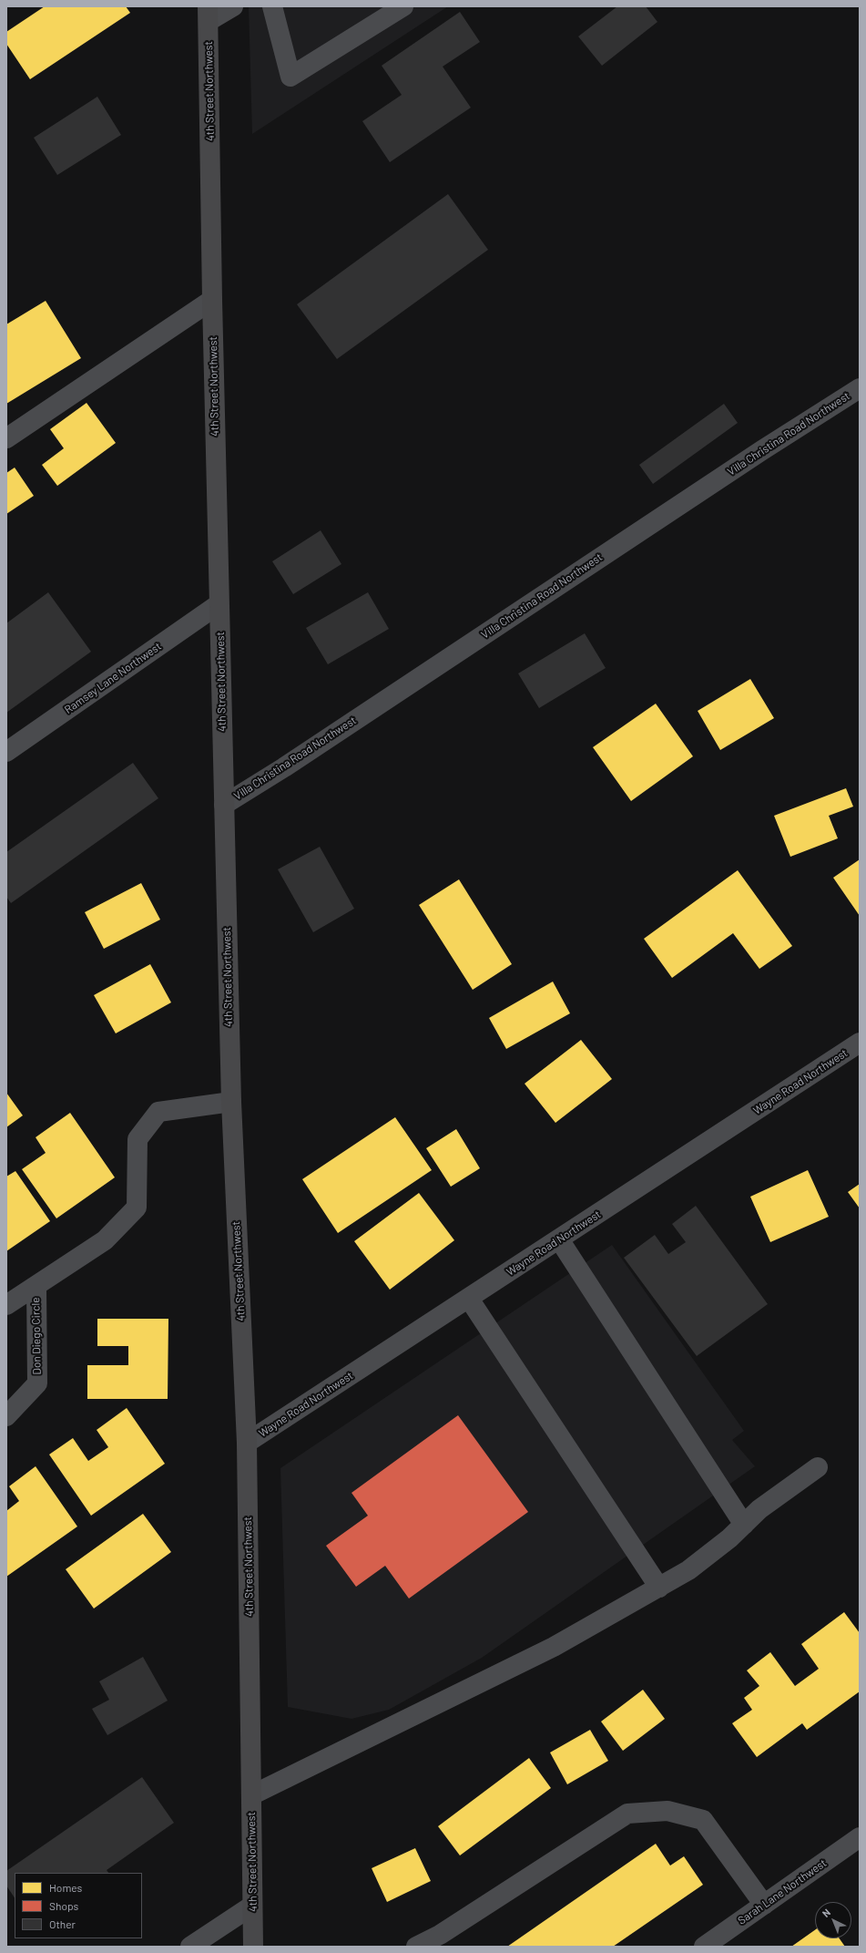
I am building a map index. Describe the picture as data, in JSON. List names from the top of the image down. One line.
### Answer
{"streets":{"main road":["4th Street Northwest"],"street":["Villa Christina Road Northwest","Ramsey Lane Northwest","Wayne Road Northwest","Don Diego Circle","Sarah Lane Northwest"]},"crossings":[["4th Street Northwest","Villa Christina Road Northwest"],["4th Street Northwest","Ramsey Lane Northwest"],["4th Street Northwest","Wayne Road Northwest"],["4th Street Northwest","Don Diego Circle"]],"legend":["Homes","Shops","Other"],"north":"top left"}
